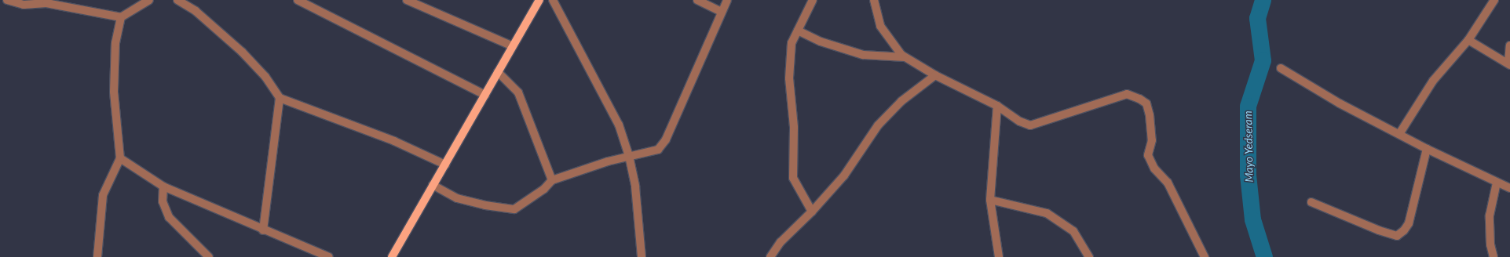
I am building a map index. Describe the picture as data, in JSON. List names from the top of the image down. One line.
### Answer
{"water":["Mayo Yedseram"]}
